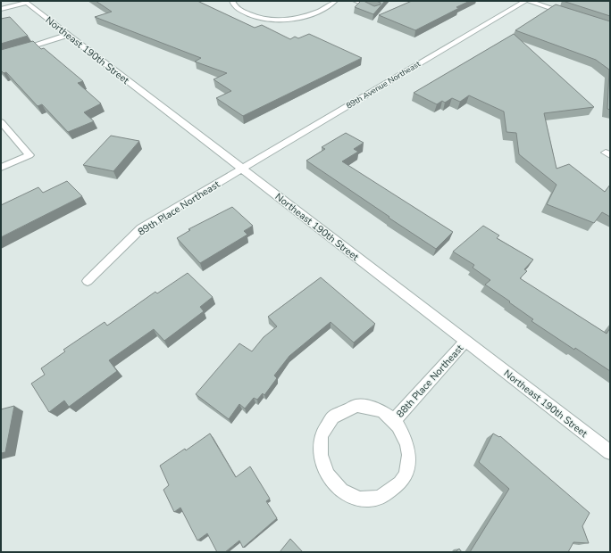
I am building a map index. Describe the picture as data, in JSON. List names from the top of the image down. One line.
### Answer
{"streets":{"street":["Northeast 190th Street","89th Avenue Northeast","89th Place Northeast","88th Place Northeast"]},"crossings":[["Northeast 190th Street","89th Avenue Northeast"],["Northeast 190th Street","89th Place Northeast"],["Northeast 190th Street","88th Place Northeast"],["89th Avenue Northeast","89th Place Northeast"]]}
